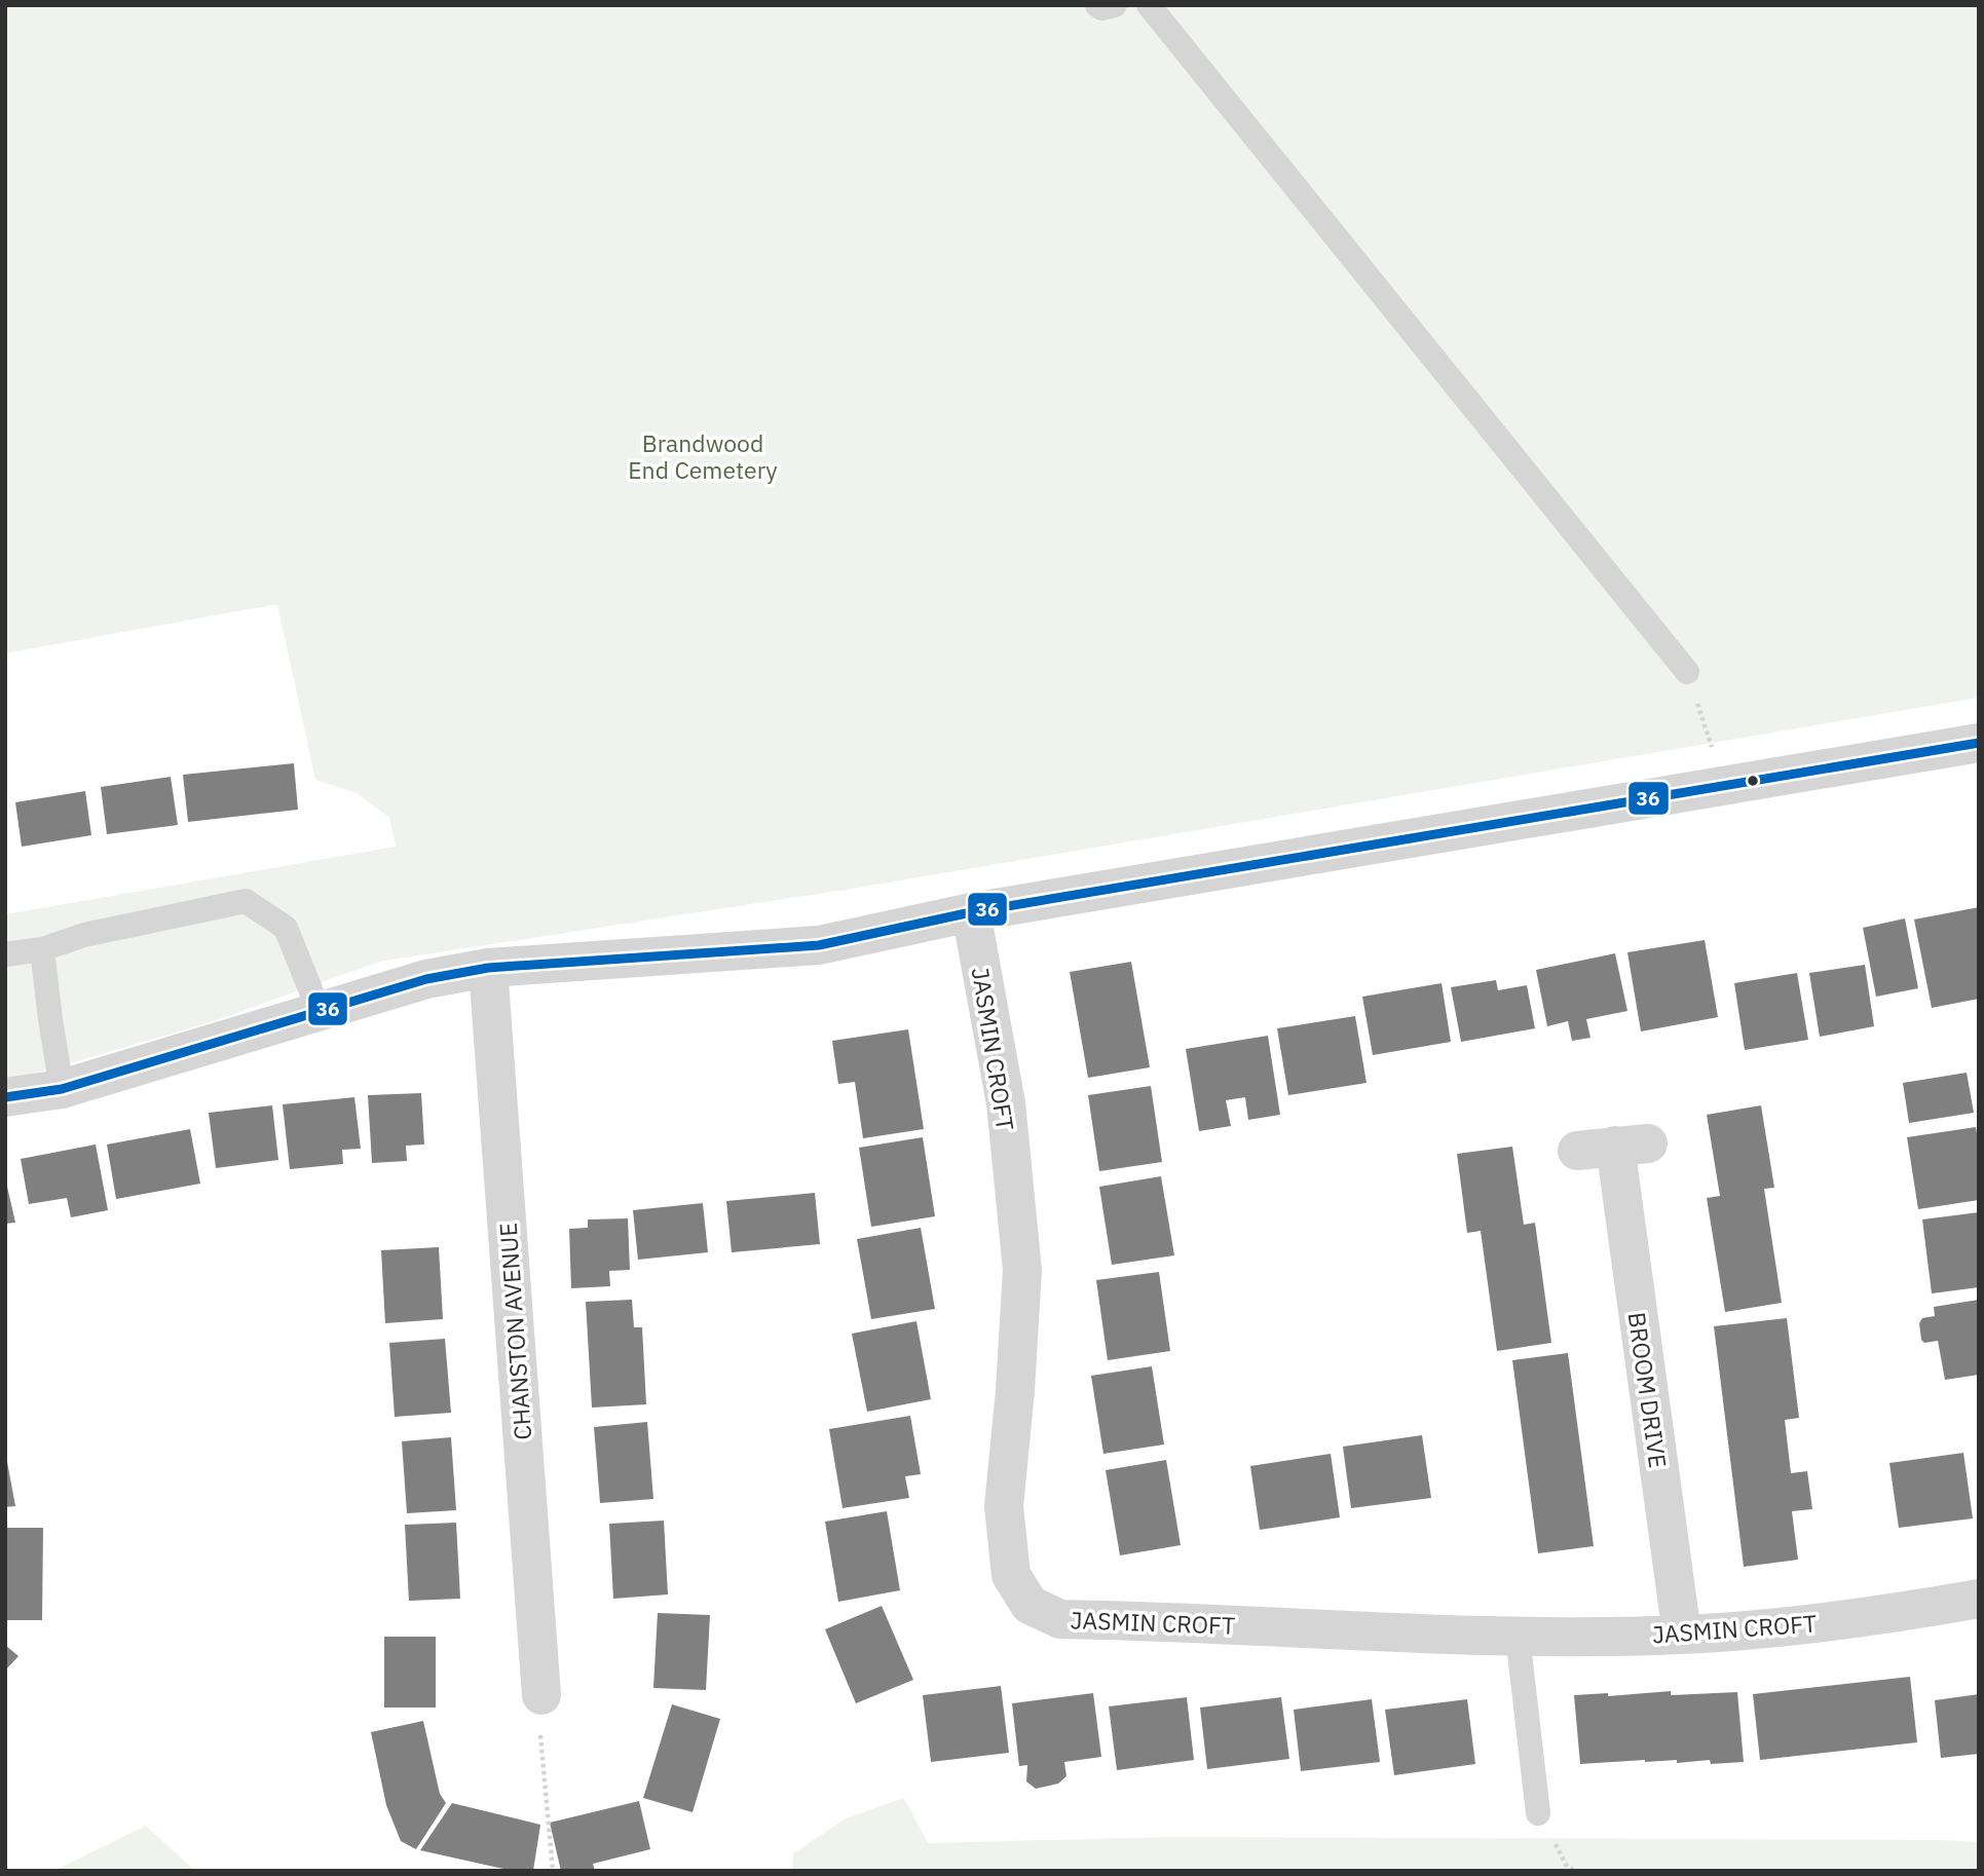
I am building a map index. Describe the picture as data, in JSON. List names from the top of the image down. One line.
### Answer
{"streets":{"street":["JASMIN CROFT","CHANSTON AVENUE","BROOM DRIVE"]},"crossings":[["JASMIN CROFT","BROOM DRIVE"]],"parks":["Brandwood End Cemetery"],"lines":["transit line 36"]}
